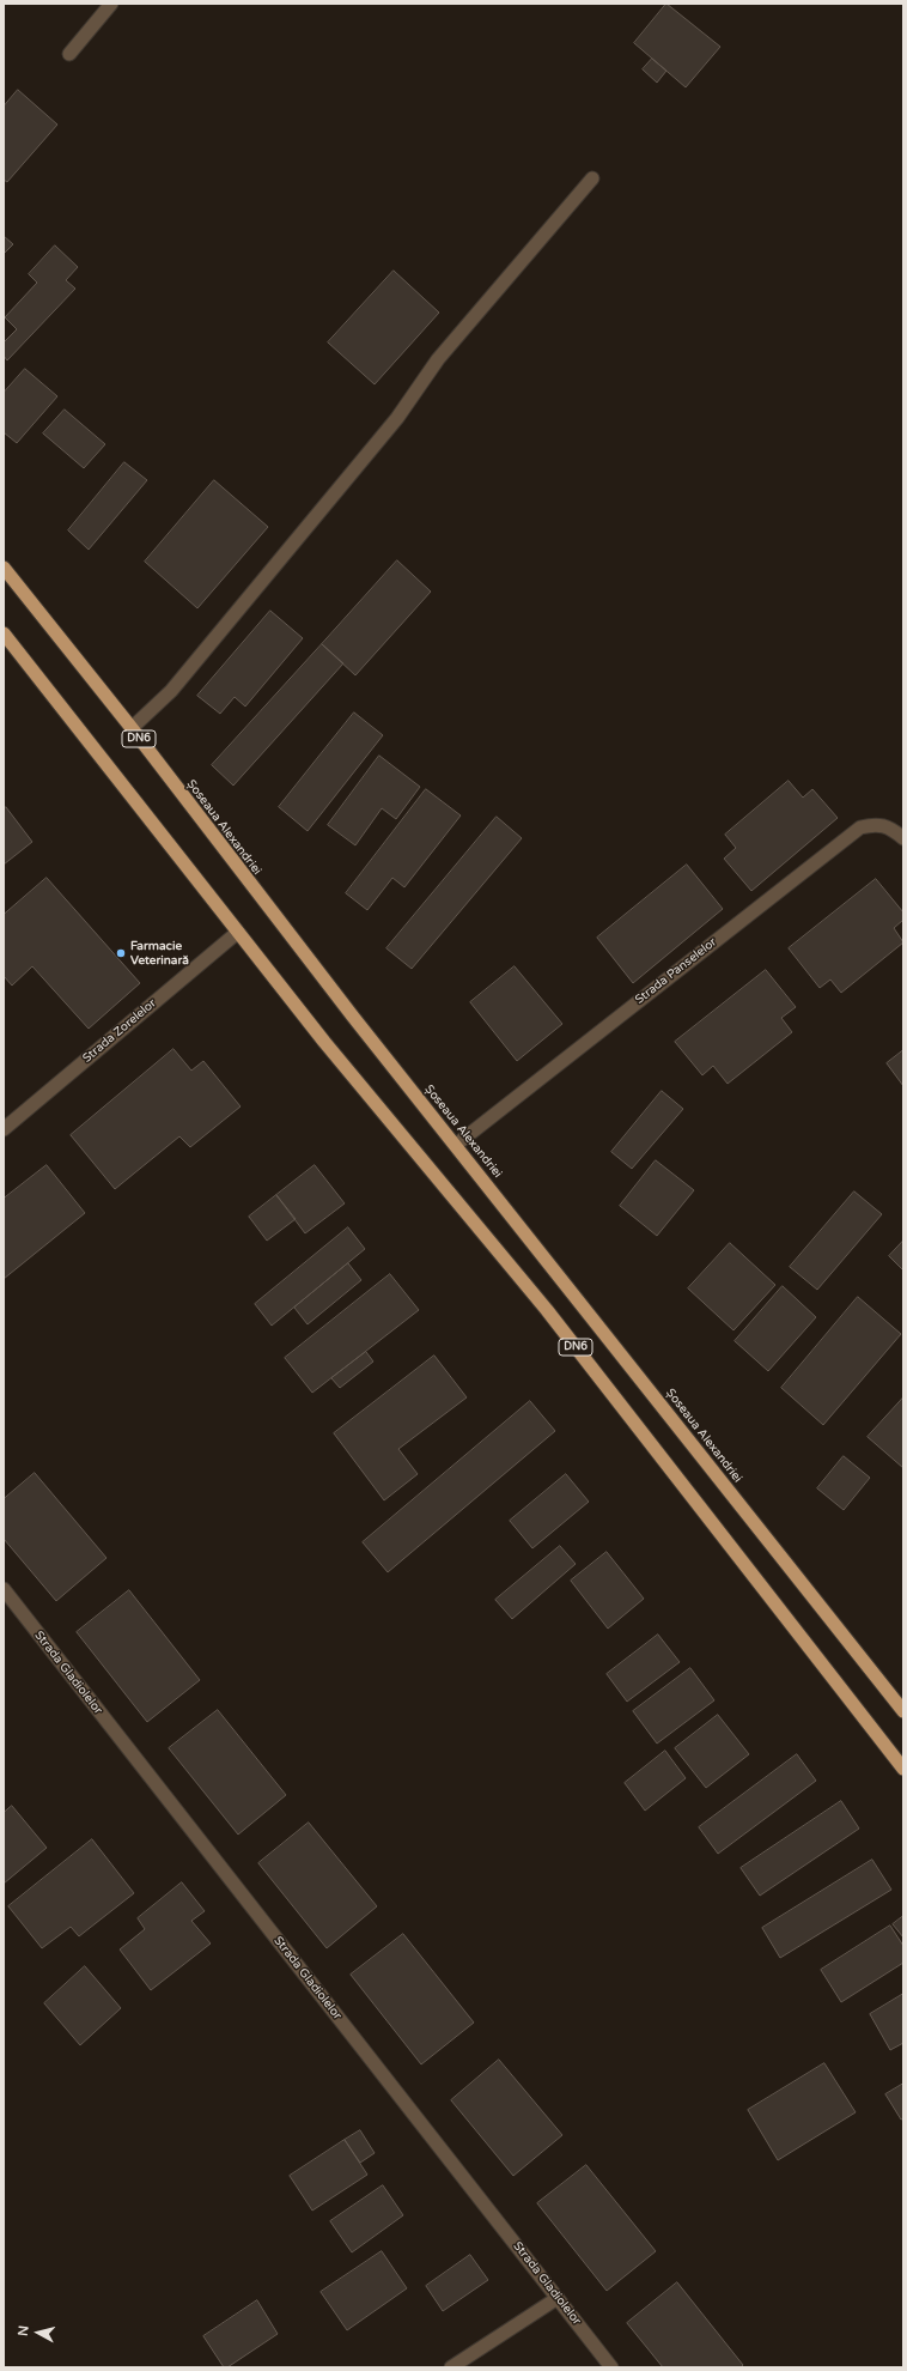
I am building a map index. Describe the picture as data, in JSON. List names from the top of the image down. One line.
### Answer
{"streets":{"highway":["DN6","Șoseaua Alexandriei"],"street":["Strada Panselelor","Strada Zorelelor","Strada Gladiolelor"]},"crossings":[["DN6","Strada Zorelelor"],["Șoseaua Alexandriei","Strada Panselelor"]],"places":["Farmacie Veterinară"],"north":"left"}
